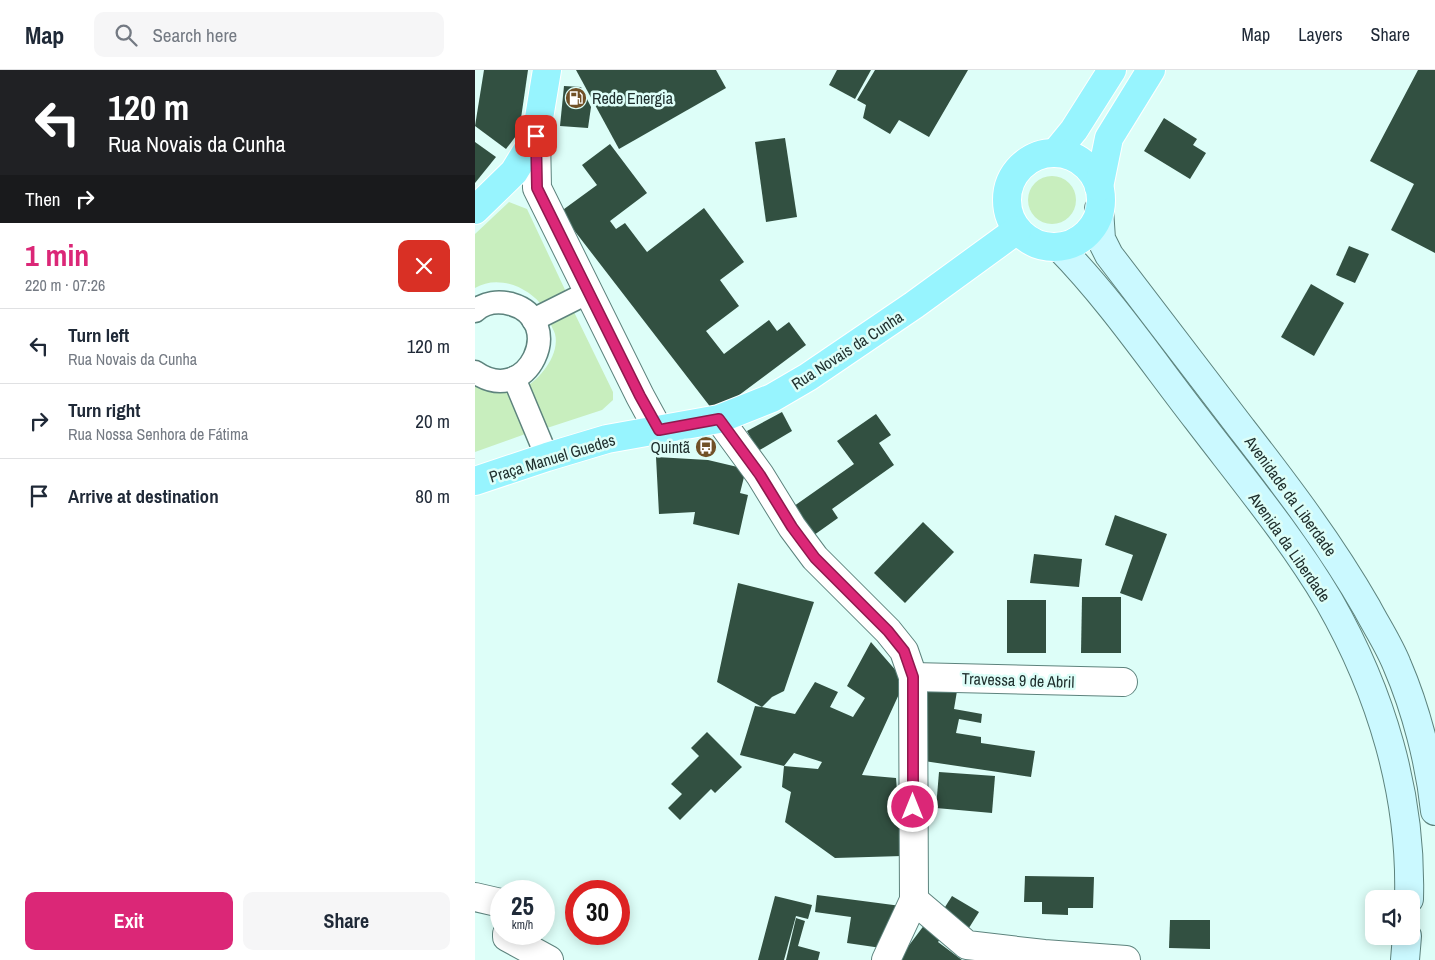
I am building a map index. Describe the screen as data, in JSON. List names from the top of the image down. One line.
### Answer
{"streets":{"main road":["Rua Novais da Cunha","Praça Manuel Guedes","Avenidade da Liberdade","Avenida da Liberdade"],"street":["Travessa 9 de Abril"]},"crossings":[["Rua Novais da Cunha","Praça Manuel Guedes"],["Rua Novais da Cunha","Avenidade da Liberdade"],["Rua Novais da Cunha","Avenida da Liberdade"],["Avenidade da Liberdade","Avenida da Liberdade"]],"places":{"fuel station":["Rede Energia"],"bus stop":["Quintã"]},"page":{"header":"Map","search":"Search here","nav":["Map","Layers","Share"],"turn":["120 m","Rua Novais da Cunha"],"then":"Then","heading":["1 min","220 m · 07:26"],"list":[{"name":"Turn left","note":"Rua Novais da Cunha","value":"120 m"},{"name":"Turn right","note":"Rua Nossa Senhora de Fátima","value":"20 m"},{"name":"Arrive at destination","value":"80 m"}],"speed":"25 km/h","limit":"30","buttons":["Exit","Share"]}}
